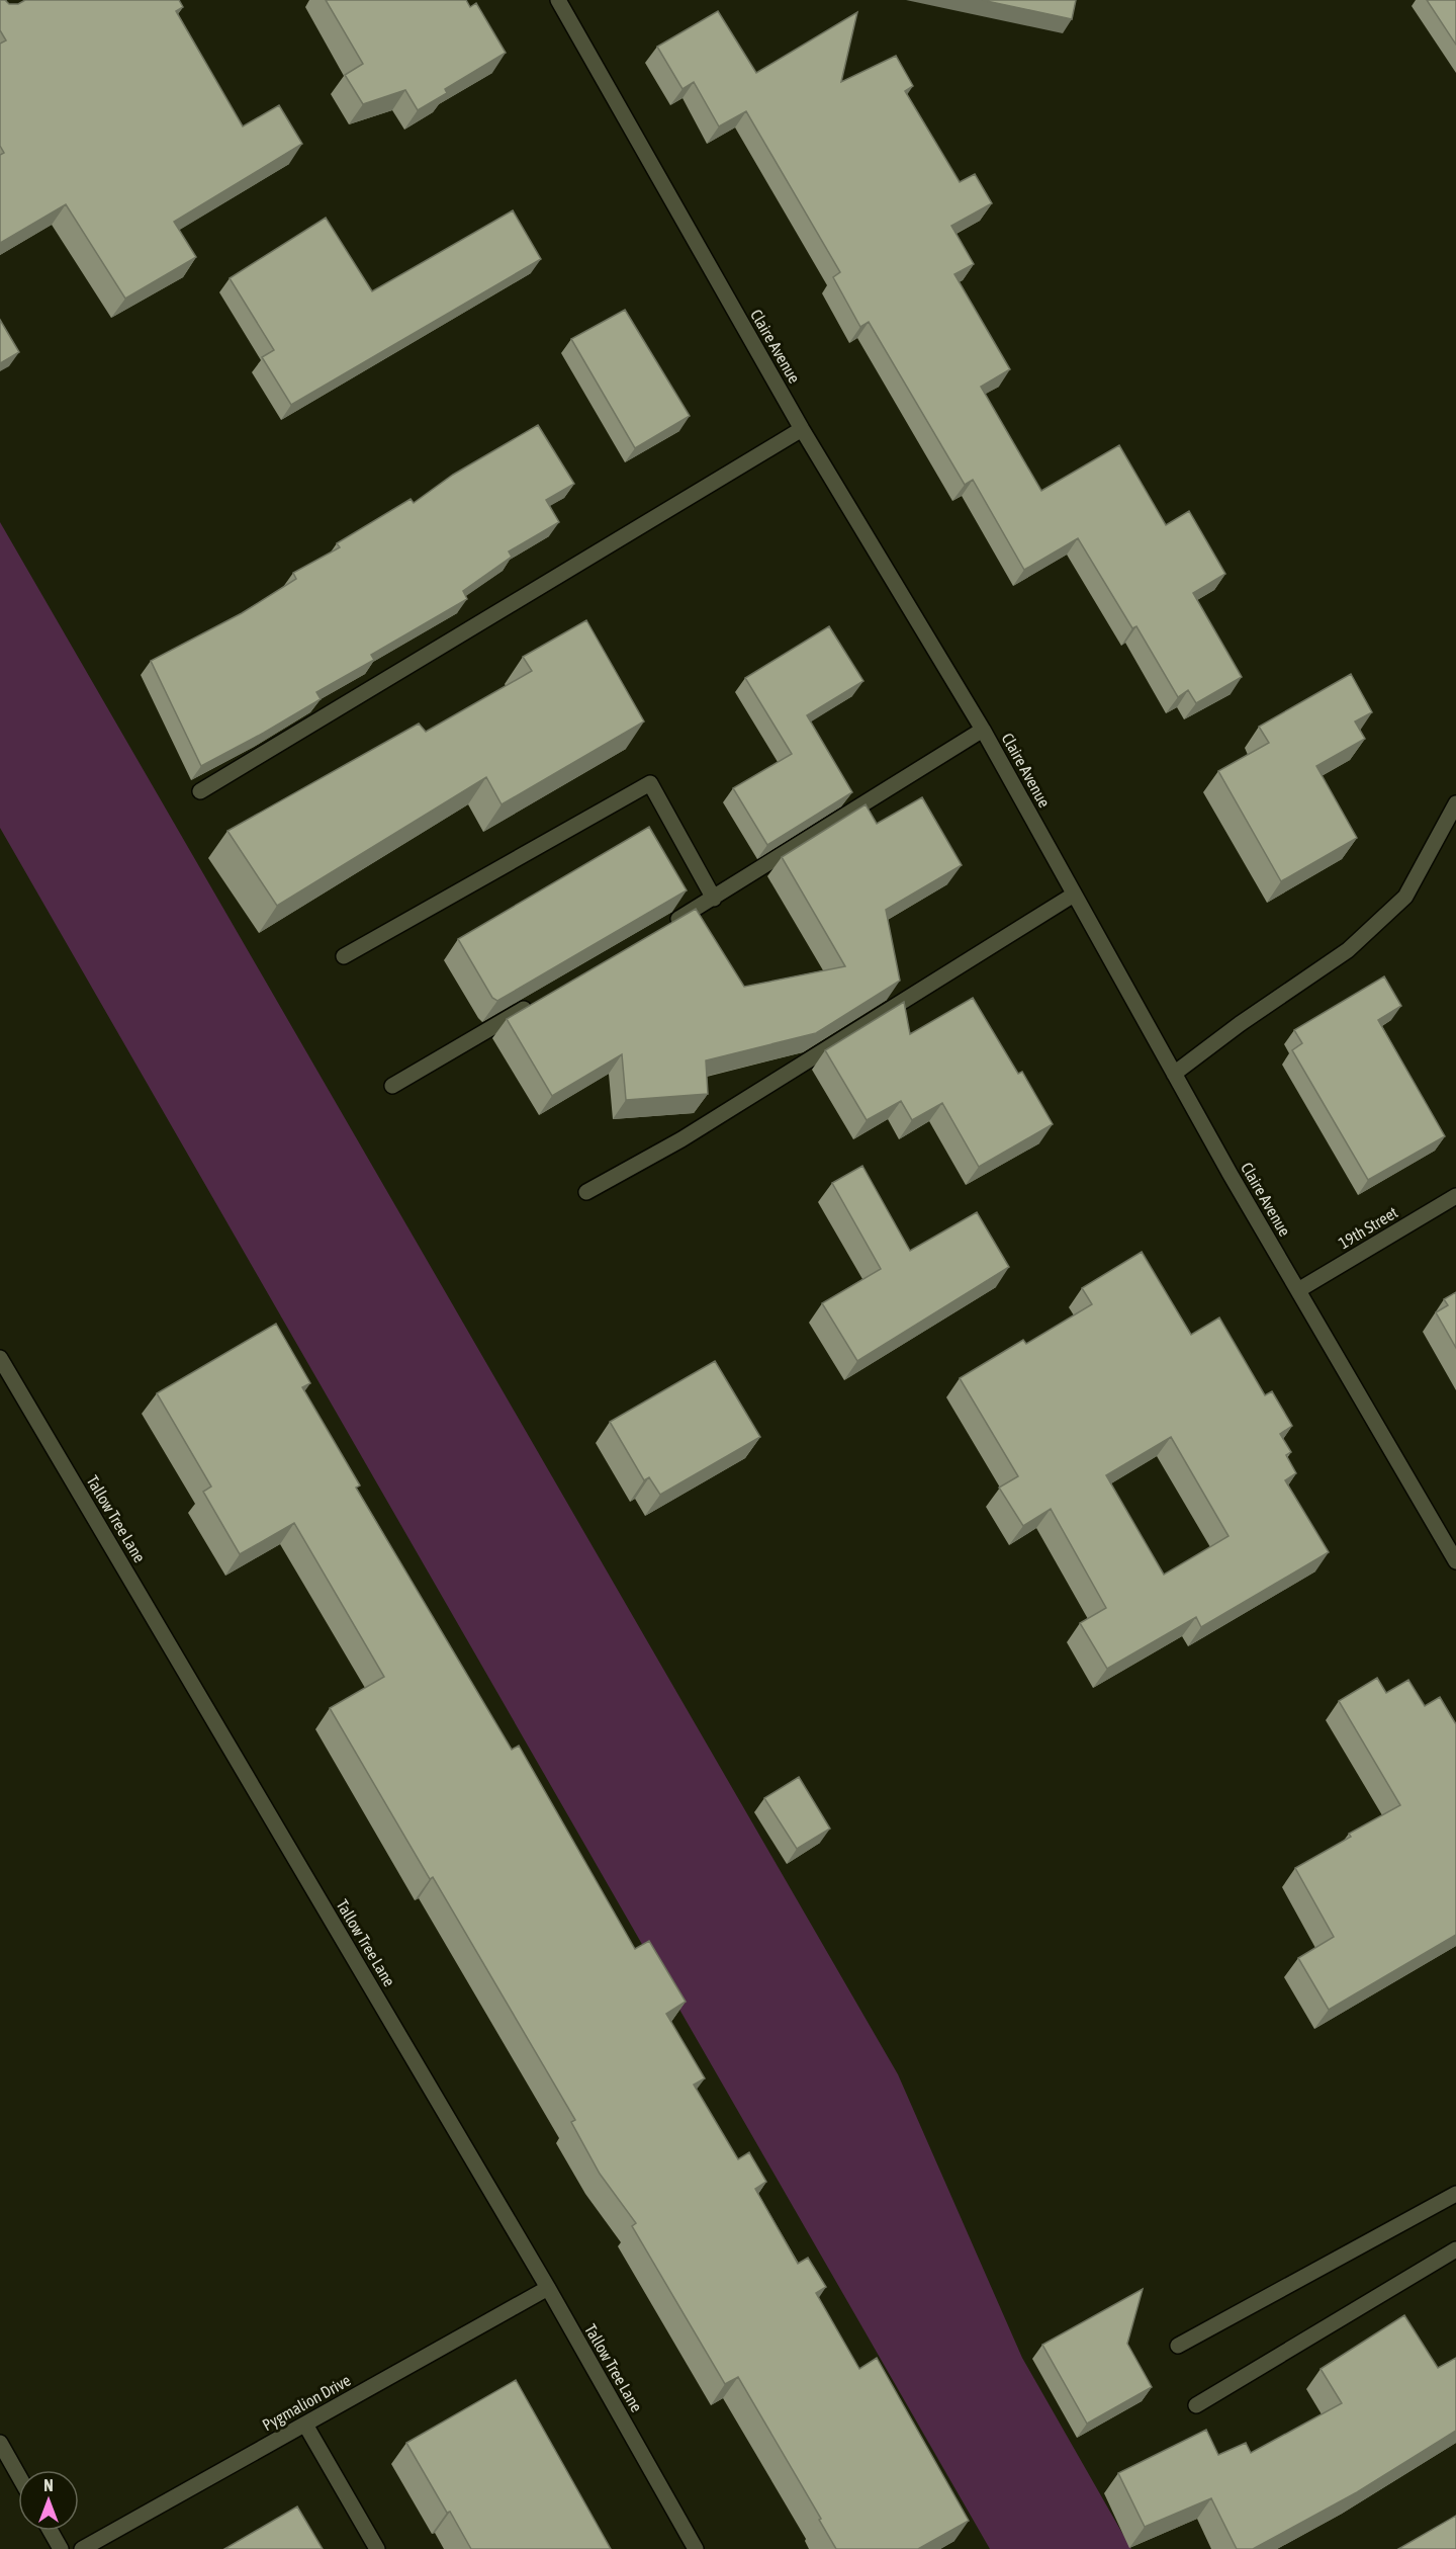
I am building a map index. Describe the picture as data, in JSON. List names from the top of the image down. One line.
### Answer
{"streets":{"street":["Claire Avenue","19th Street","Tallow Tree Lane","Pygmalion Drive"]},"crossings":[["Claire Avenue","19th Street"],["Tallow Tree Lane","Pygmalion Drive"]],"north":"top"}
